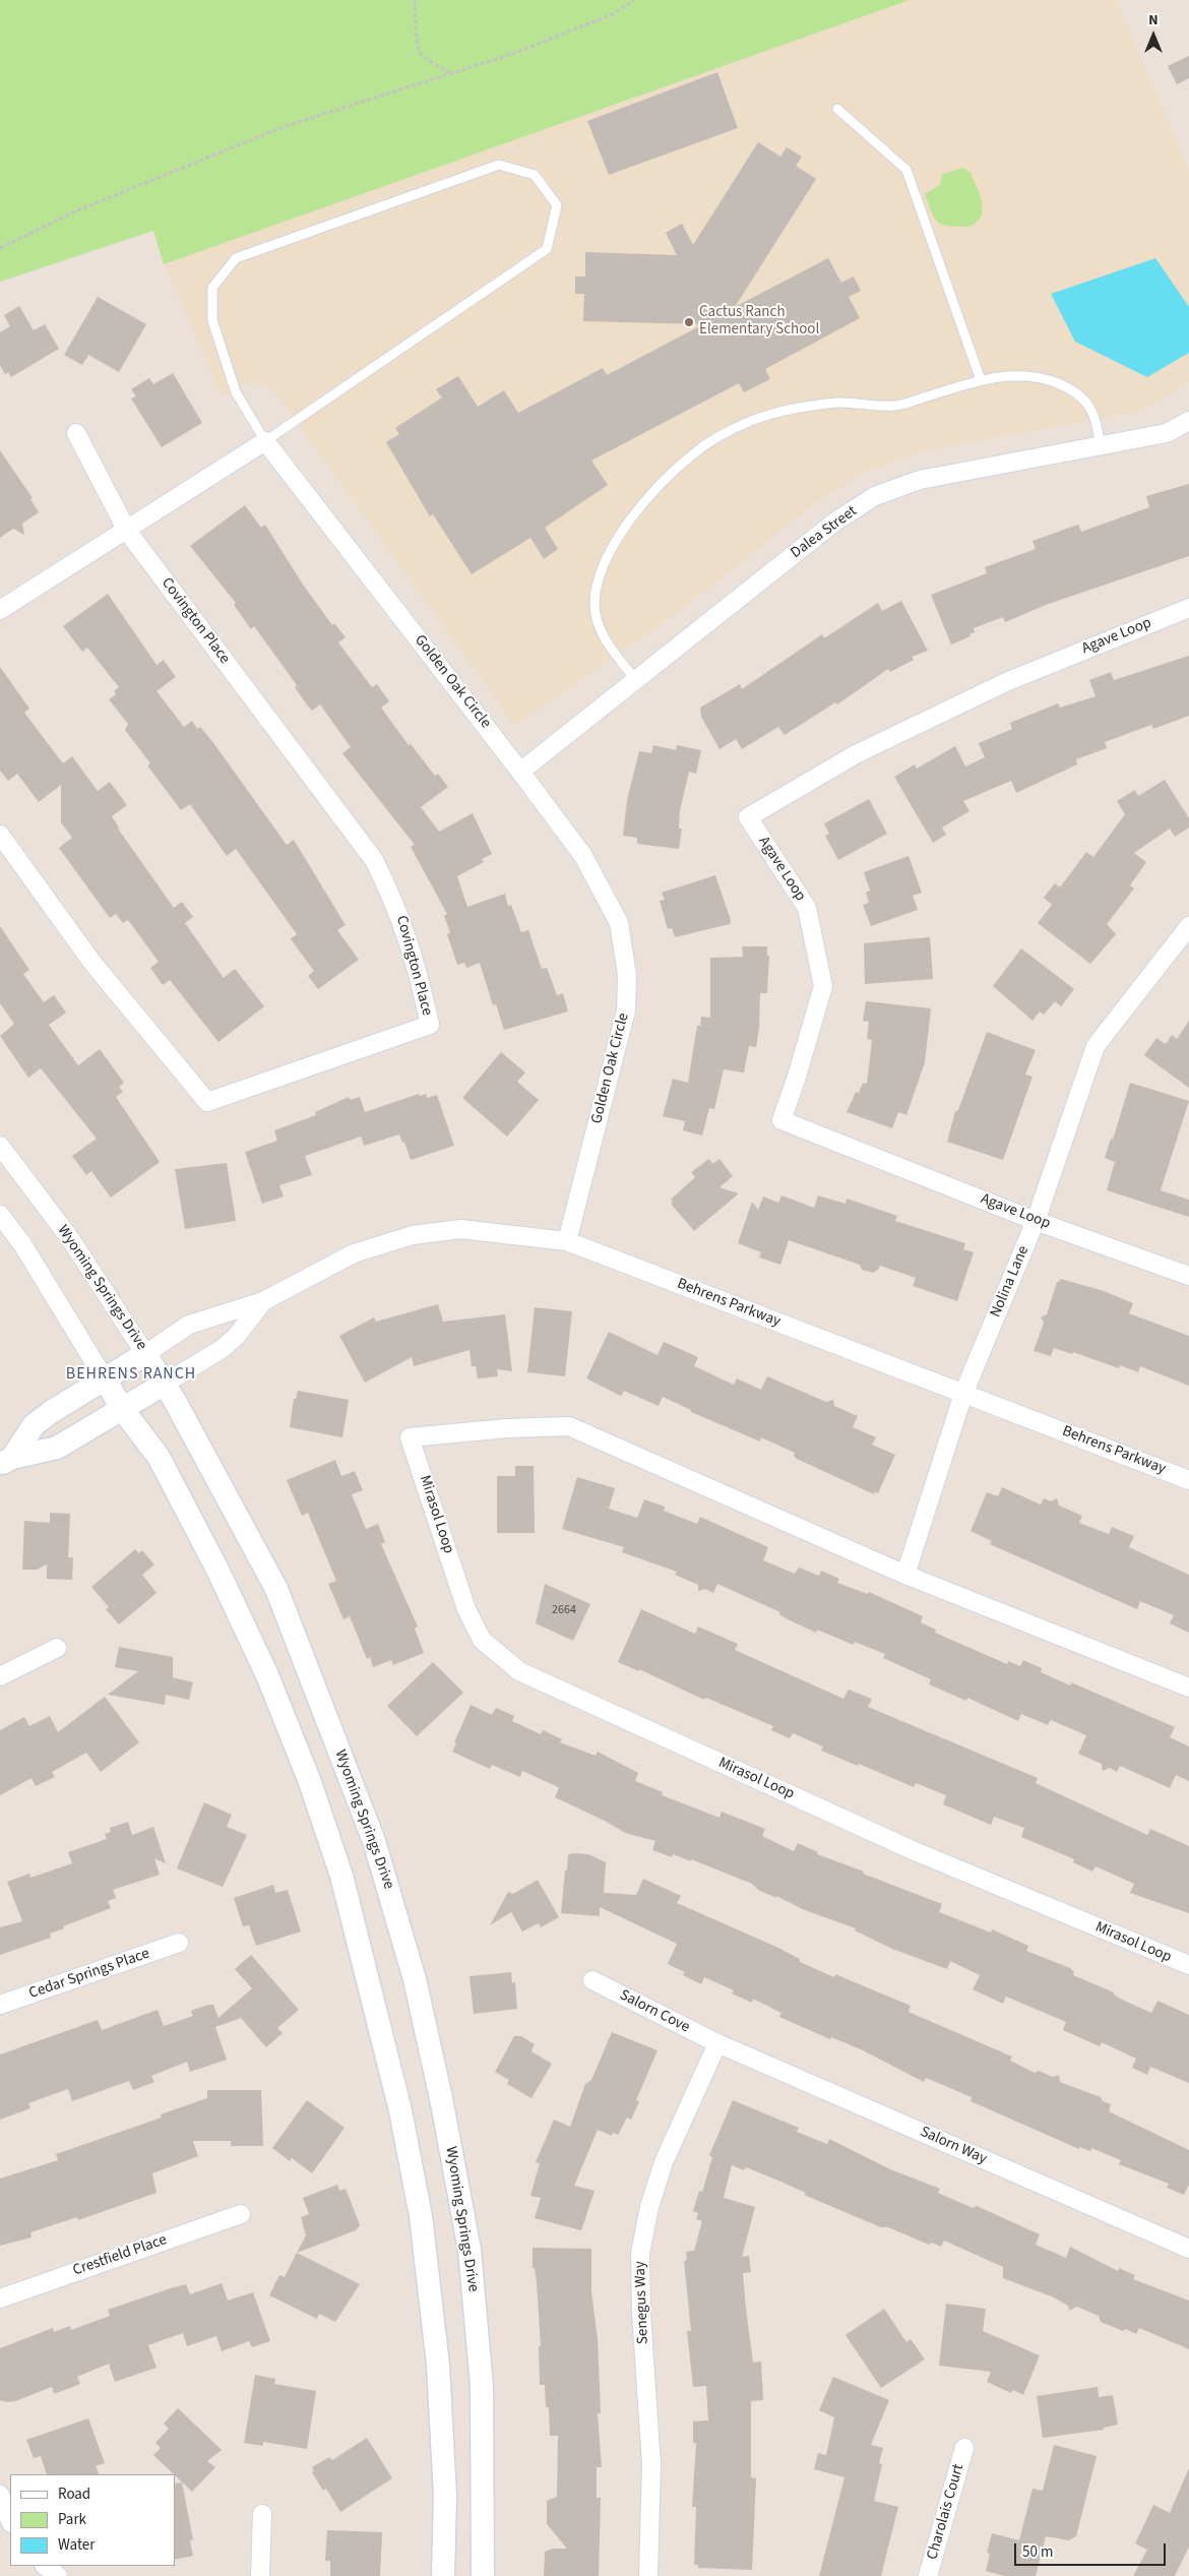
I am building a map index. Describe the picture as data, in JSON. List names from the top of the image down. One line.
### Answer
{"streets":{"street":["Dalea Street","Covington Place","Agave Loop","Golden Oak Circle","Nolina Lane","Wyoming Springs Drive","Behrens Parkway","Mirasol Loop","Cedar Springs Place","Salorn Cove","Salorn Way","Crestfield Place","Senegus Way","Charolais Court"]},"crossings":[["Dalea Street","Golden Oak Circle"],["Agave Loop","Nolina Lane"],["Golden Oak Circle","Behrens Parkway"],["Nolina Lane","Behrens Parkway"],["Nolina Lane","Mirasol Loop"],["Wyoming Springs Drive","Behrens Parkway"],["Salorn Cove","Salorn Way"],["Salorn Cove","Senegus Way"],["Salorn Way","Senegus Way"]],"districts":["BEHRENS RANCH"],"places":["Cactus Ranch Elementary School"],"house_numbers":["2664"],"legend":["Road","Park","Water"],"scale_bar":"50 m","north":"top"}
